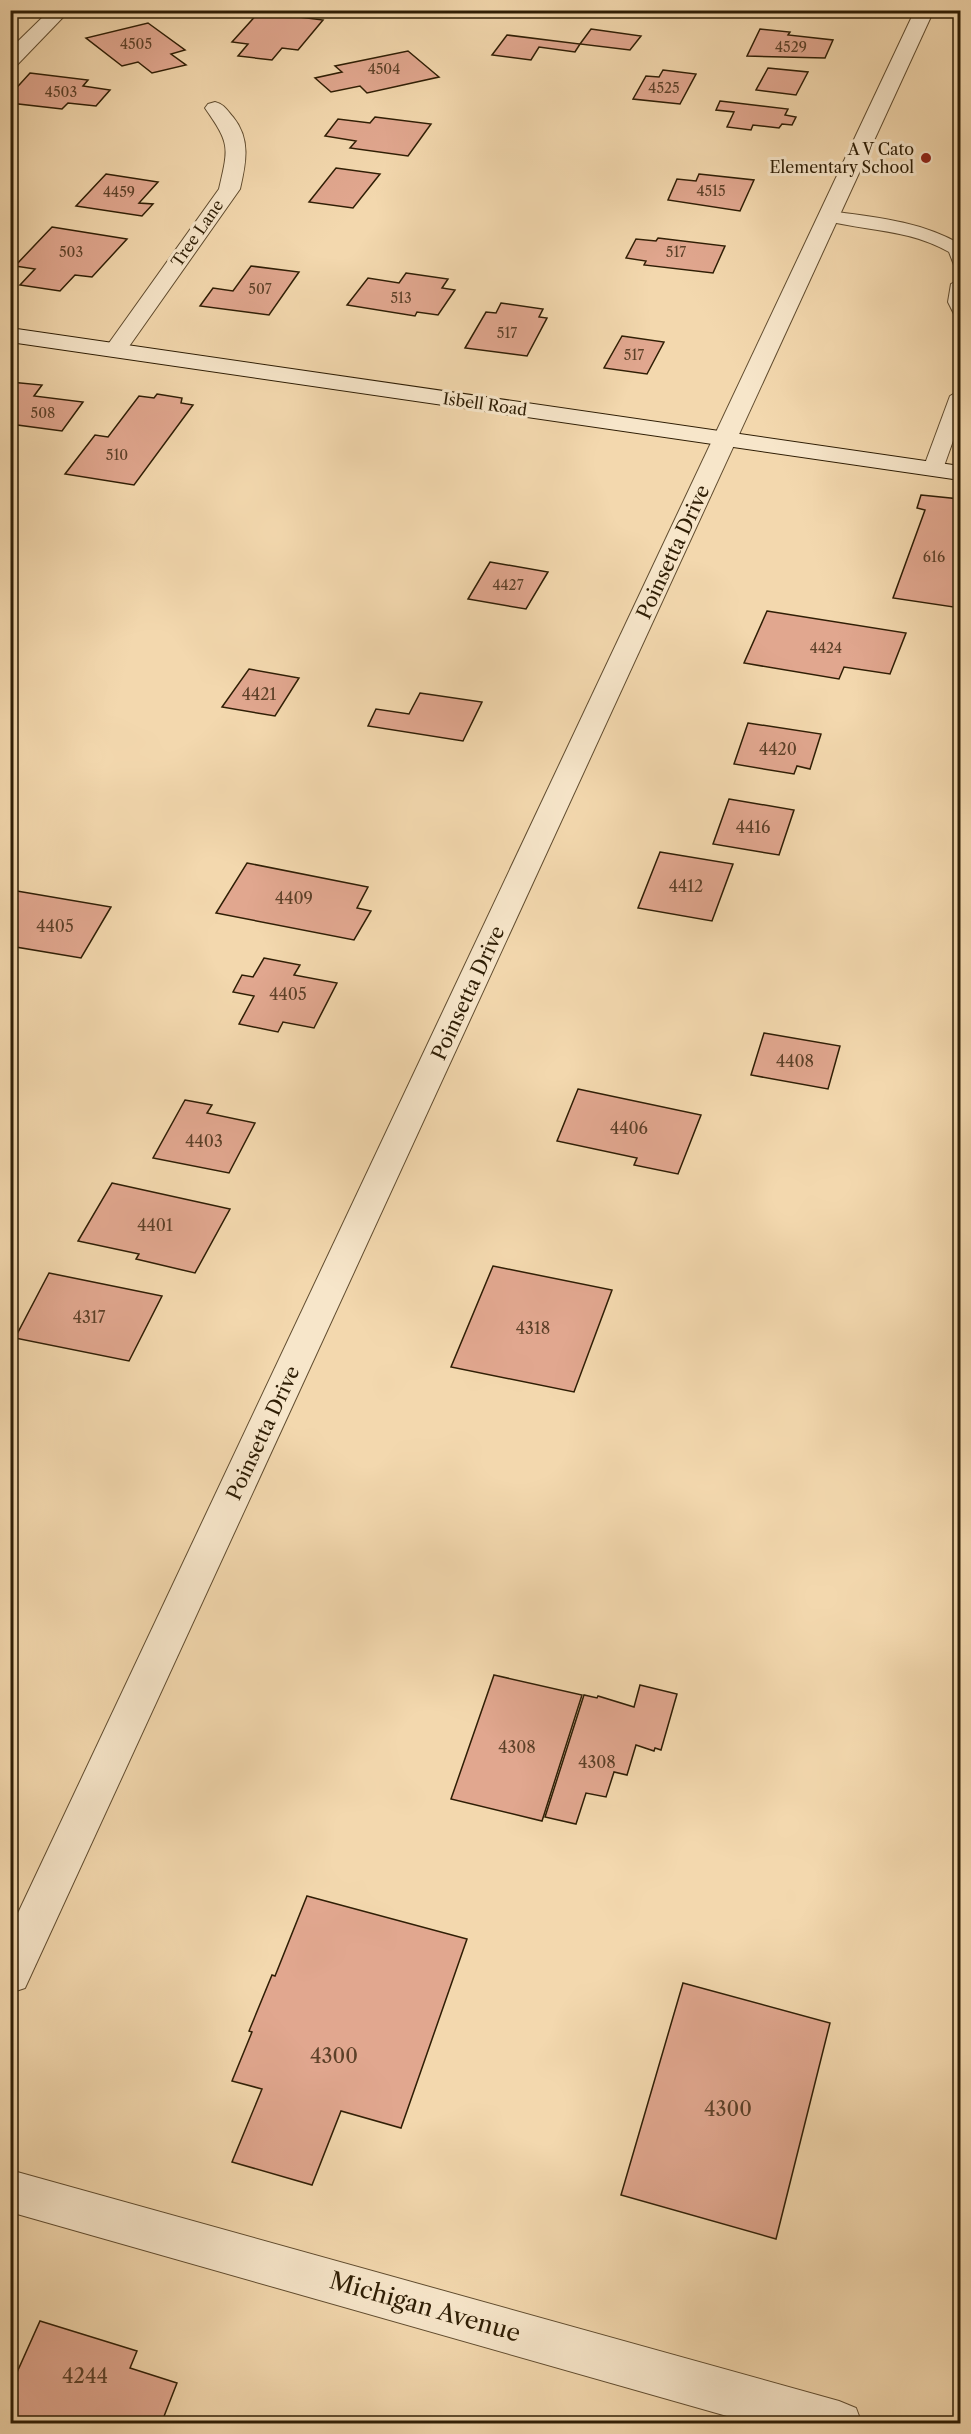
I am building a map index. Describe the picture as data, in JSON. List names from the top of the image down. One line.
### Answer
{"streets":{"street":["Tree Lane","Isbell Road","Poinsetta Drive","Michigan Avenue"]},"crossings":[["Tree Lane","Isbell Road"],["Isbell Road","Poinsetta Drive"]],"places":["A V Cato Elementary School"],"house_numbers":["4505","4529","4504","4525","4503","4515","4459","503","517","507","513","517","517","508","510","616","4427","4424","4421","4420","4416","4412","4409","4405","4405","4408","4406","4403","4401","4317","4318","4308","4308","4300","4300","4244"]}
